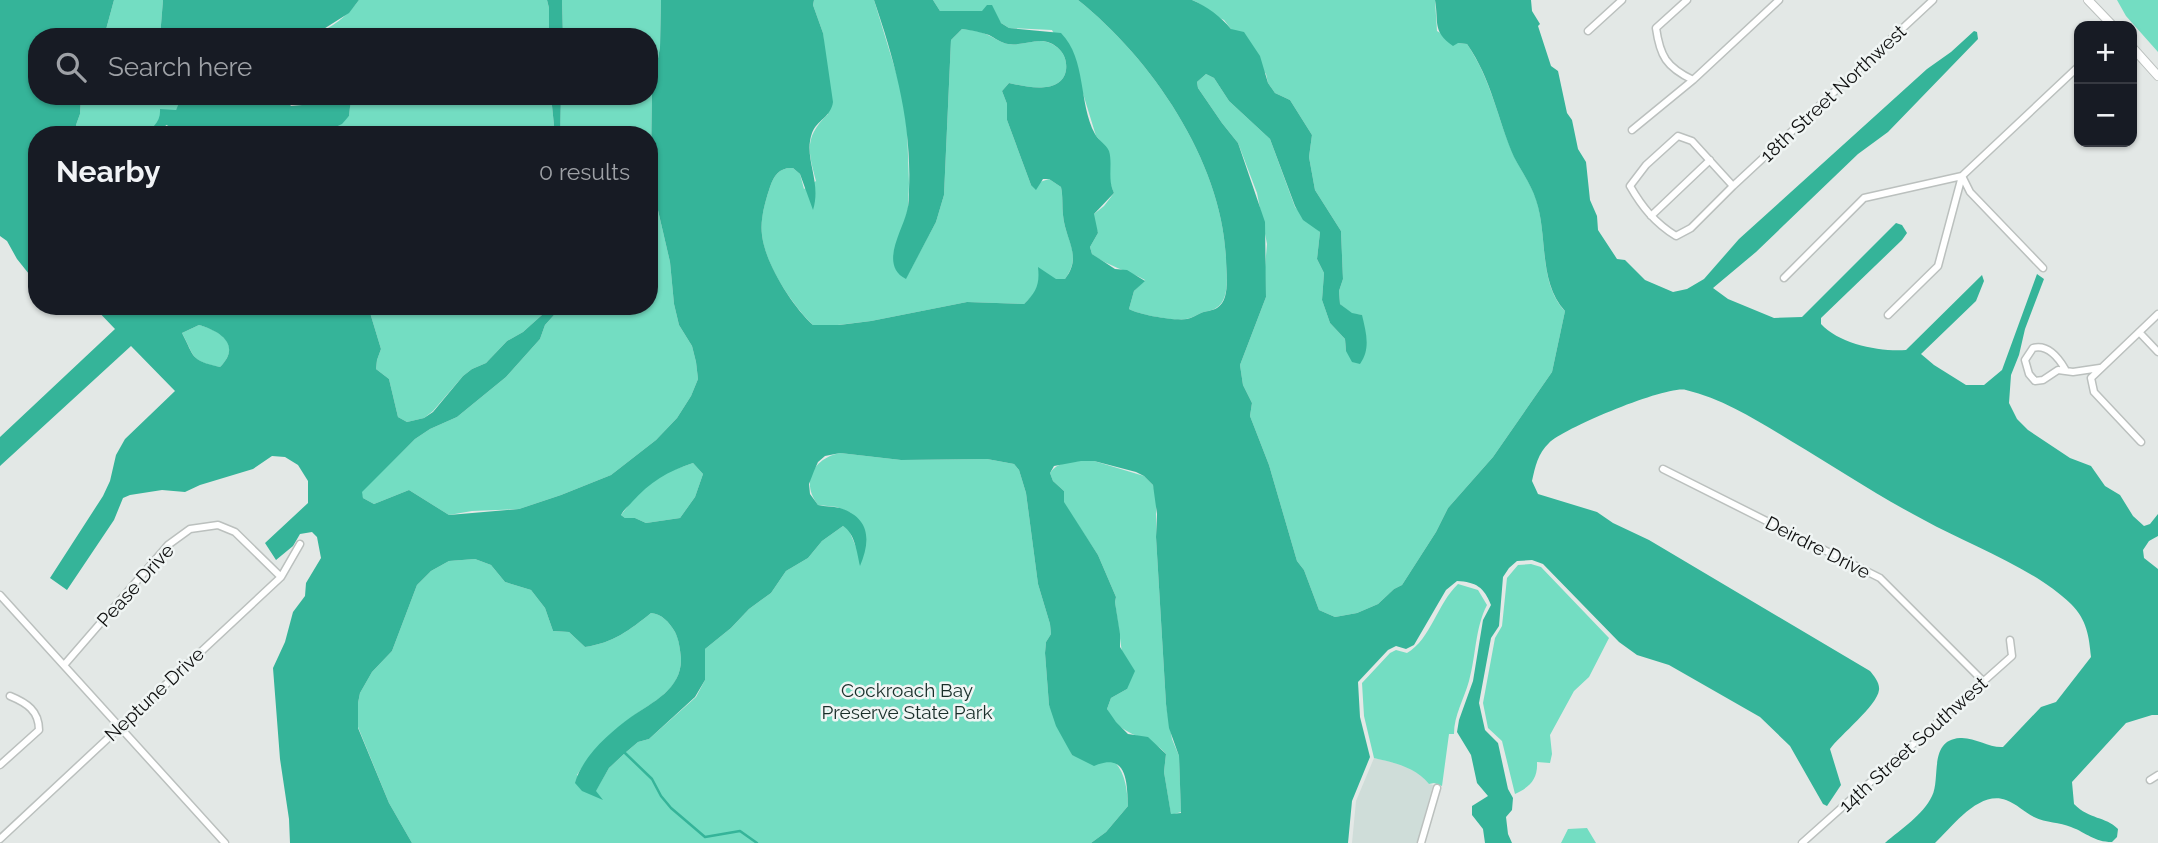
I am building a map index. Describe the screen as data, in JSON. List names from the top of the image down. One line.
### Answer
{"streets":{"street":["18th Street Northwest","Deirdre Drive","Pease Drive","Neptune Drive","14th Street Southwest"]},"crossings":[["Deirdre Drive","14th Street Southwest"],["Pease Drive","Neptune Drive"]],"parks":["Cockroach Bay Preserve State Park"],"page":{"map_buttons":["+","−"],"search":"Search here","heading":["Nearby","0 results"]}}
